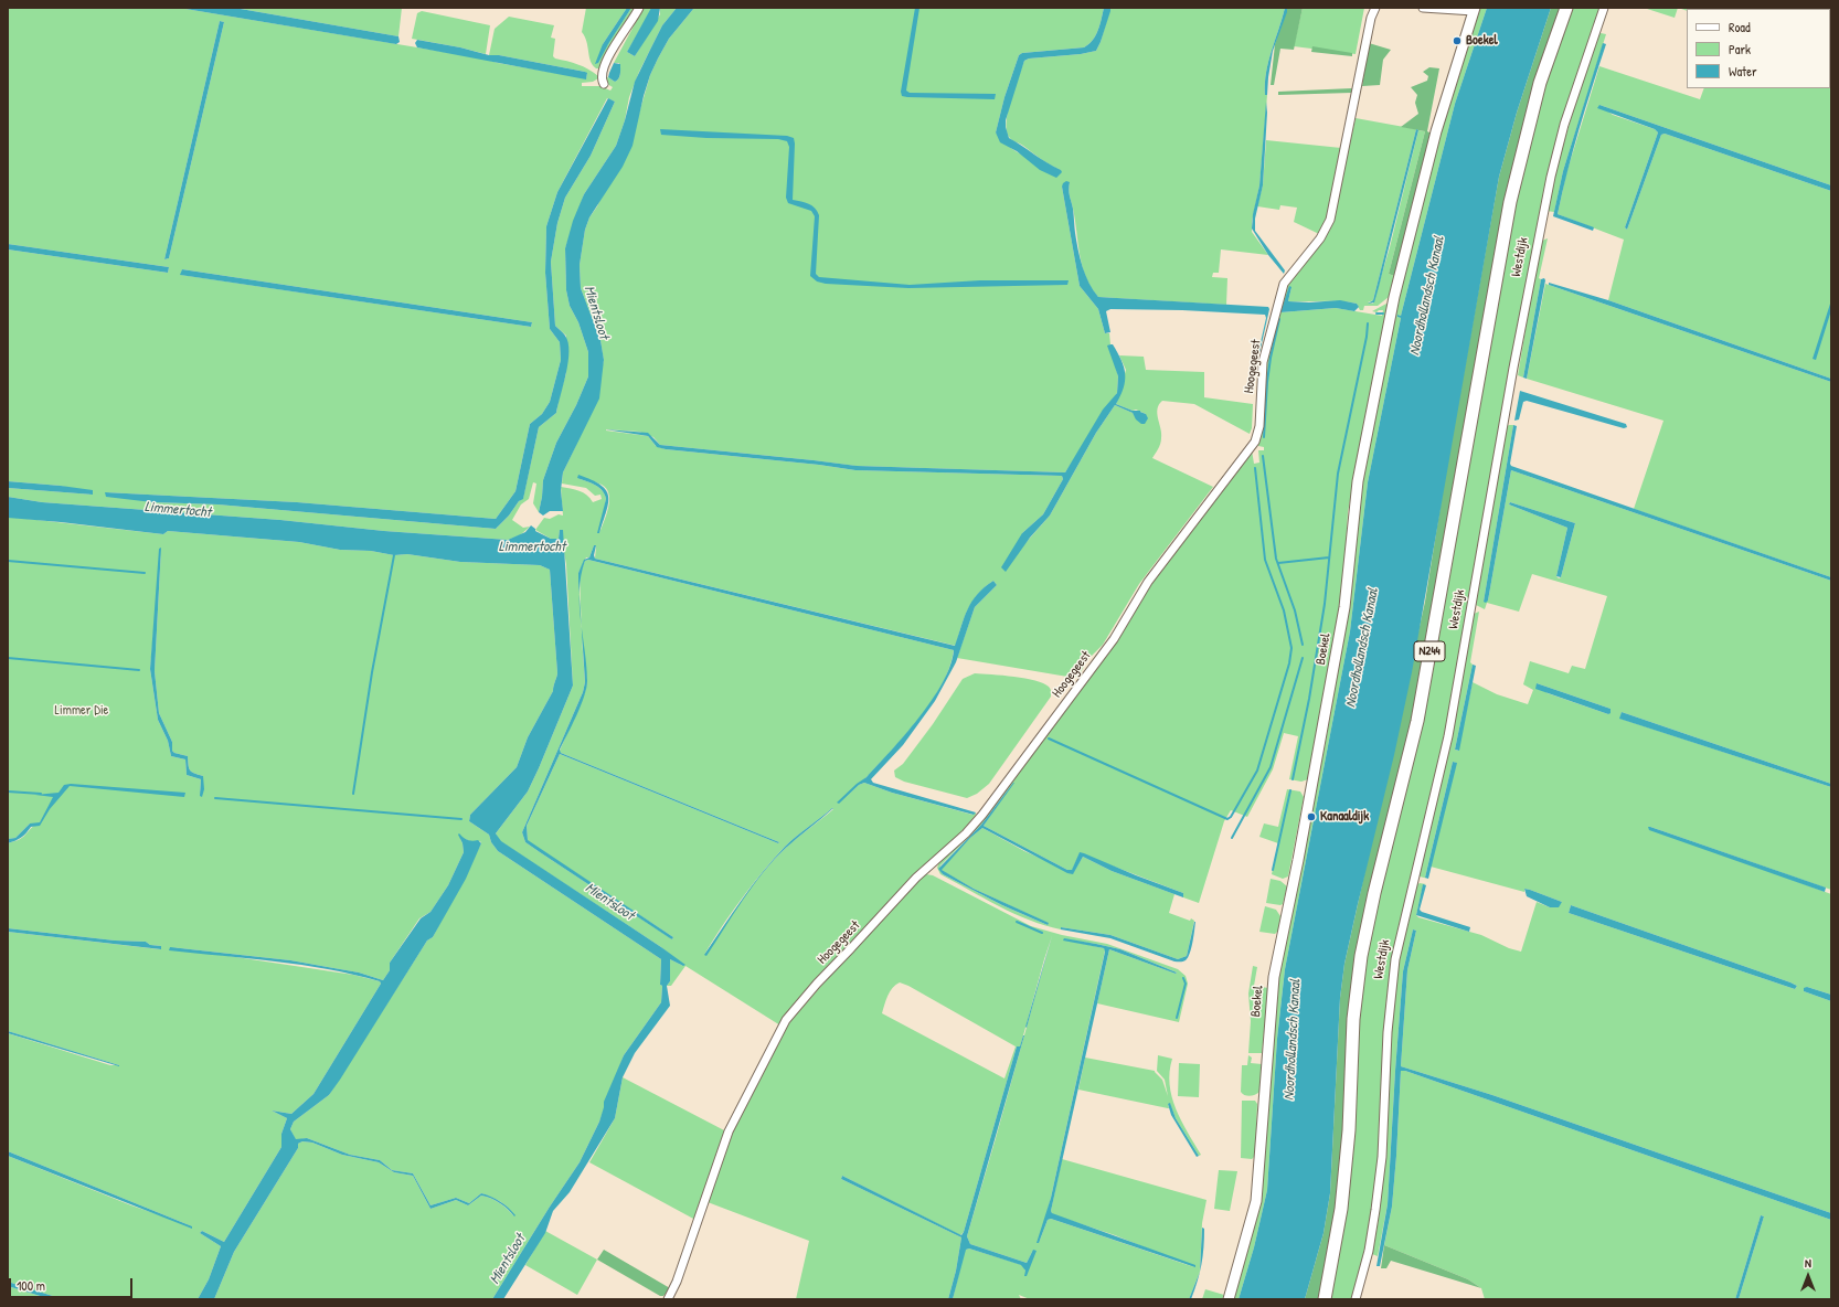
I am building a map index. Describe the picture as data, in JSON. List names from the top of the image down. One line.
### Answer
{"streets":{"main road":["Westdijk","N244"],"street":["Hoogegeest","Boekel"]},"water":["Noordhollandsch Kanaal","Mientsloot","Limmertocht"],"parks":["Limmer Die"],"places":["Boekel","Kanaaldijk"],"legend":["Road","Park","Water"],"scale_bar":"100 m","north":"top"}
